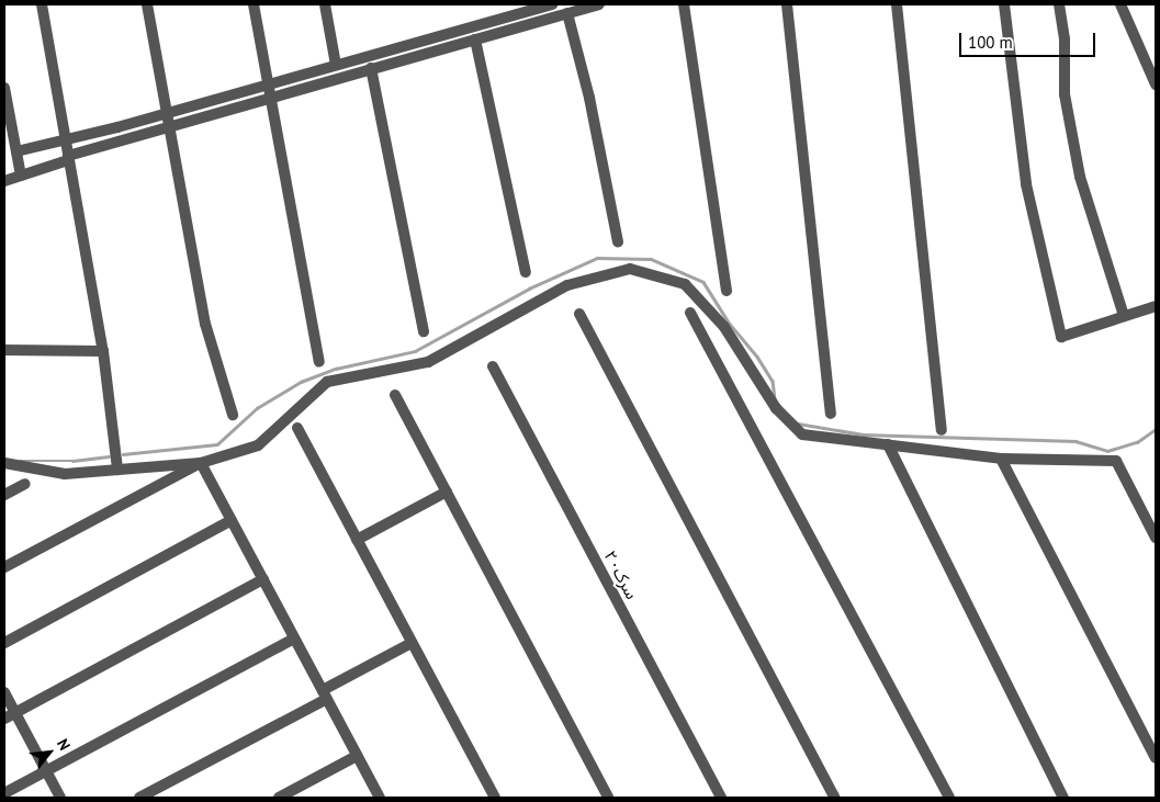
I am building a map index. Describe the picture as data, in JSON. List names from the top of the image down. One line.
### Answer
{"streets":{"street":["سرک۲۰"]},"scale_bar":"100 m","north":"top right"}
